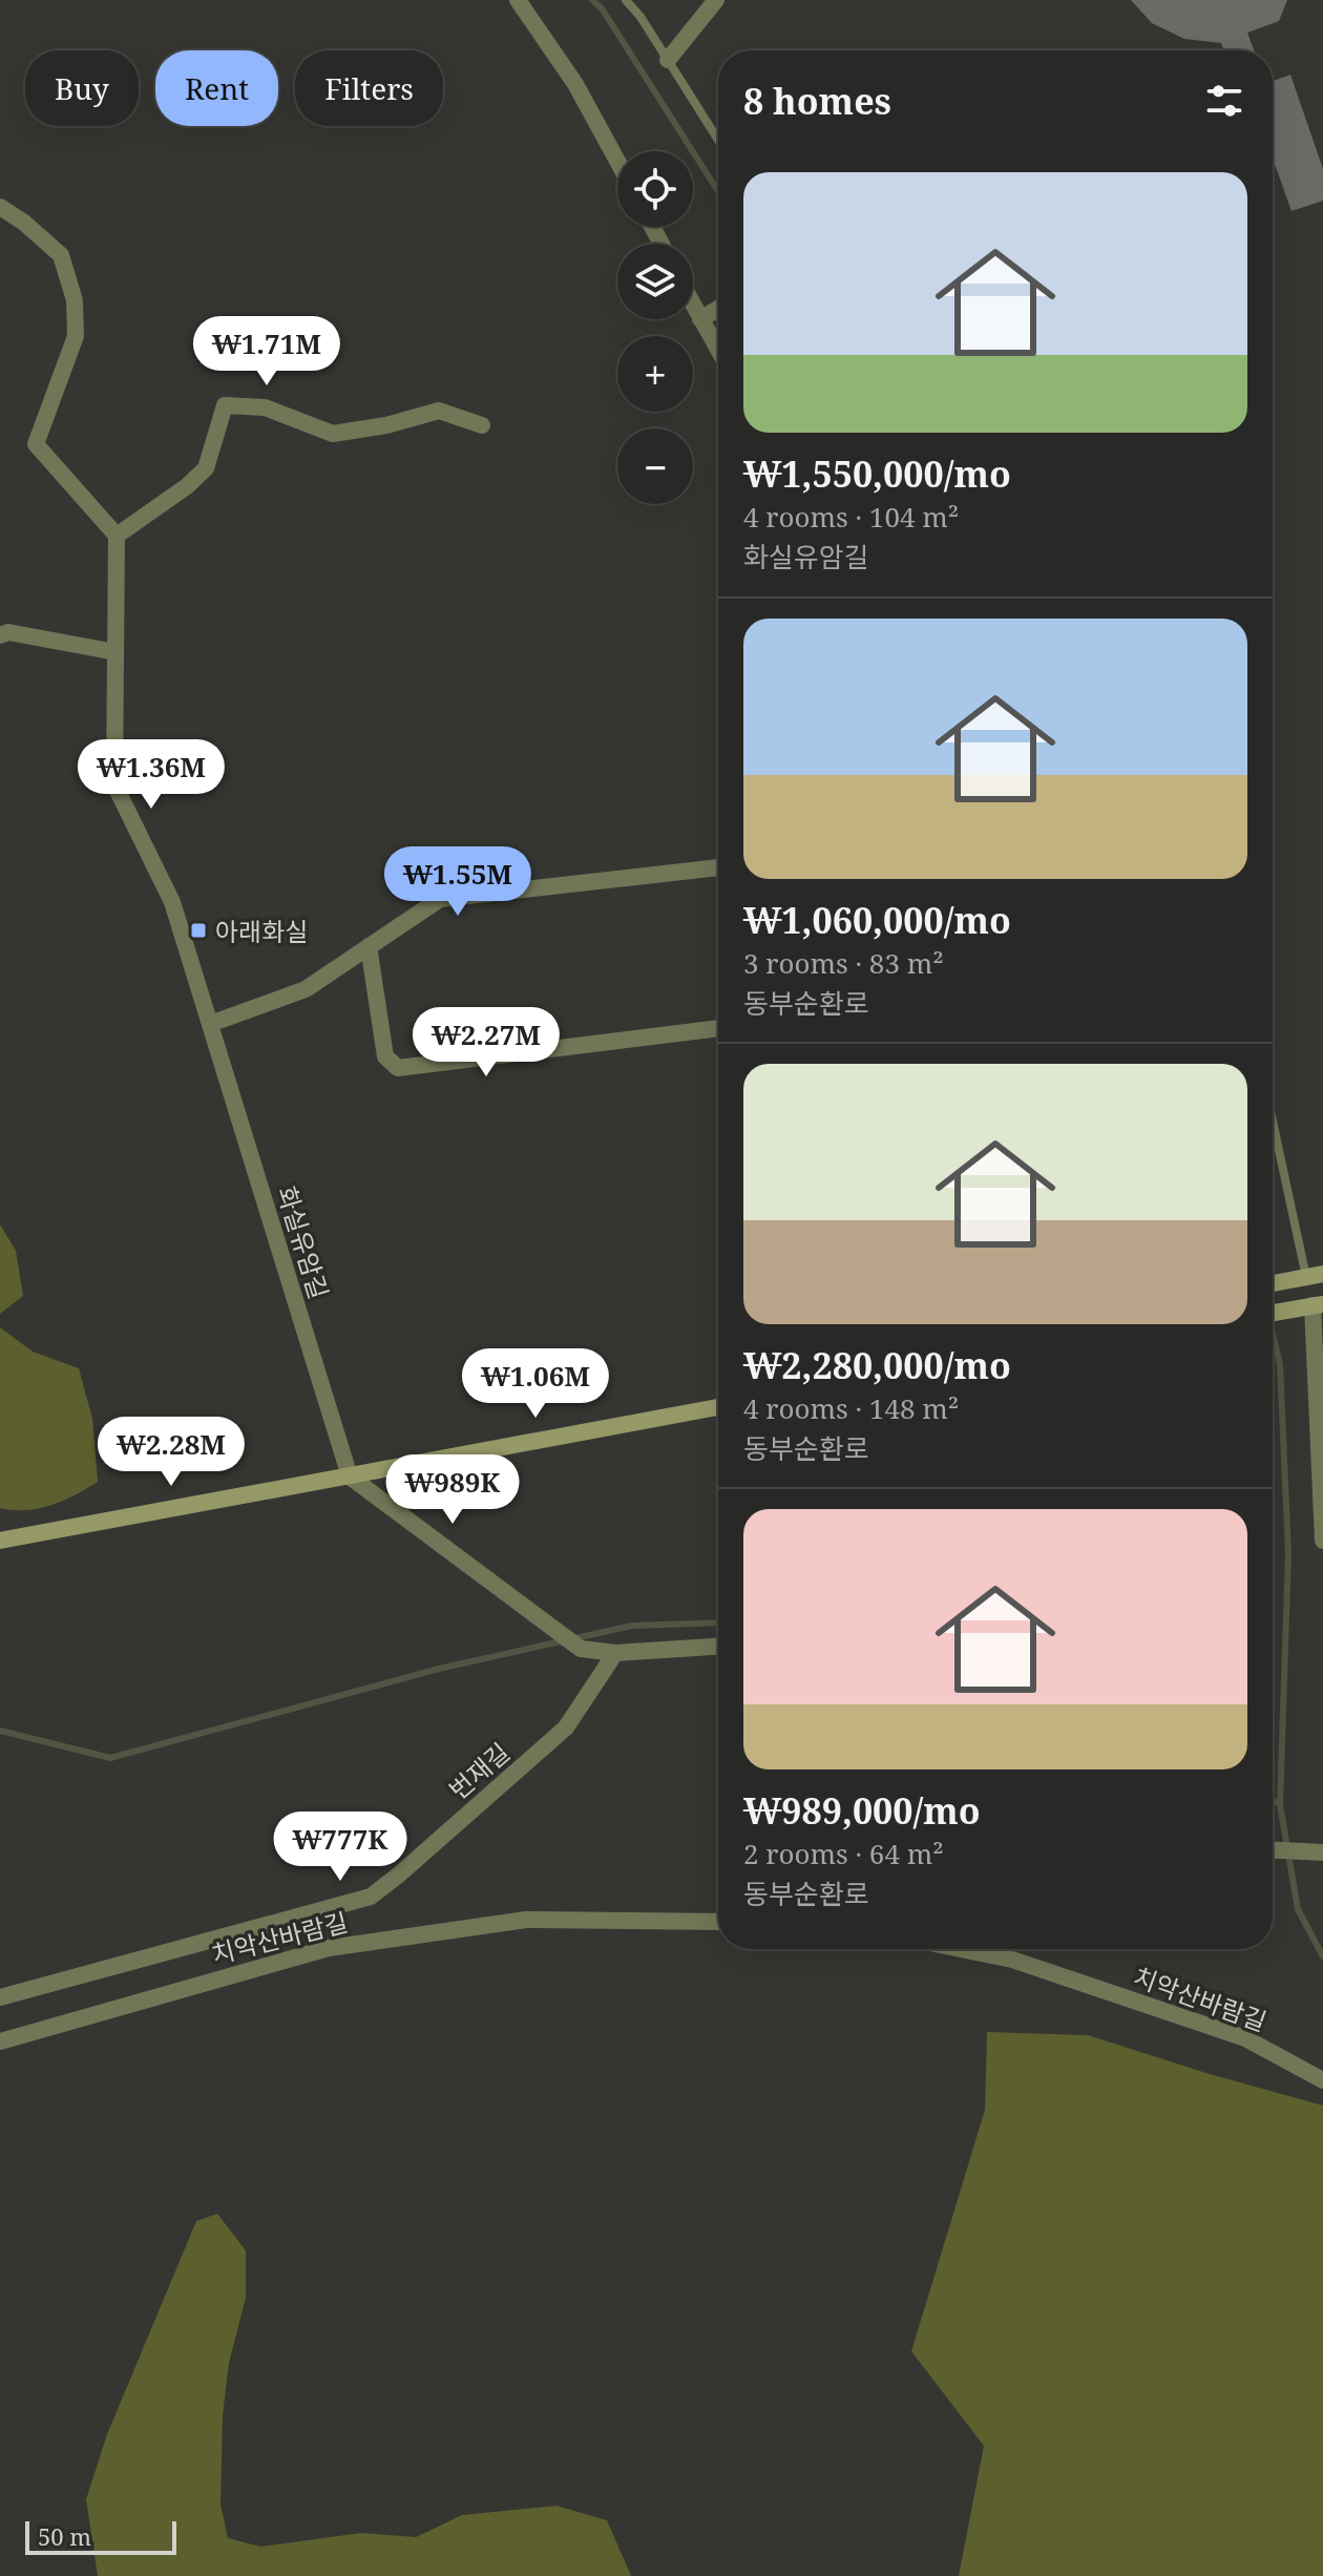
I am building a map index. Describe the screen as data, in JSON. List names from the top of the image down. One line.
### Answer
{"streets":{"street":["화실유암길","번재길","치악산바람길"]},"places":{"transit":["아래화실"]},"scale_bar":"50 m","page":{"chip":["Buy","Rent","Filters"],"heading":"8 homes","map_buttons":["+","−"],"list":[{"name":"₩1,550,000/mo","note":"4 rooms · 104 m² · 화실유암길"},{"name":"₩1,060,000/mo","note":"3 rooms · 83 m² · 동부순환로"},{"name":"₩2,280,000/mo","note":"4 rooms · 148 m² · 동부순환로"},{"name":"₩989,000/mo","note":"2 rooms · 64 m² · 동부순환로"}],"price":["₩1.71M","₩1.36M","₩1.55M","₩2.27M","₩1.06M","₩2.28M","₩989K","₩777K"],"scale":"50 m"}}
